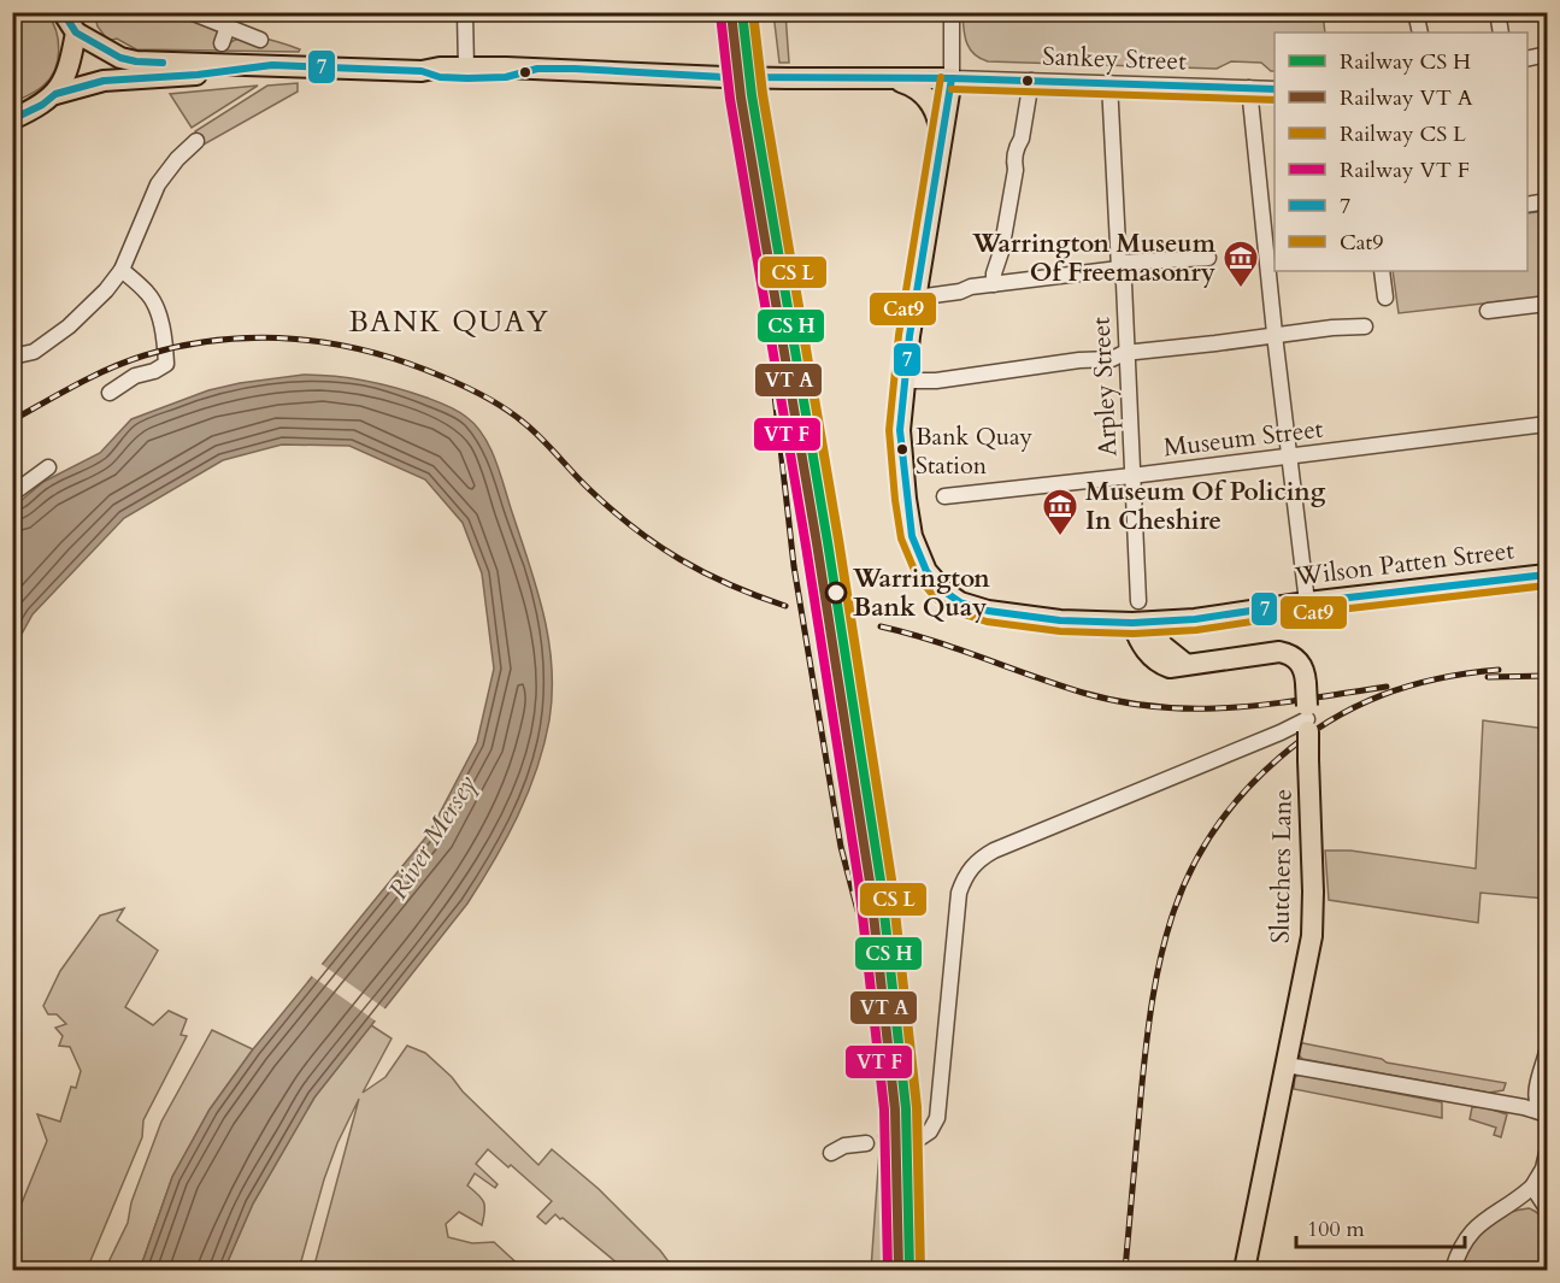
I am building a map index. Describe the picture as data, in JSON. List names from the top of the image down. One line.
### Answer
{"streets":{"highway":["Wilson Patten Street","Slutchers Lane"],"street":["Sankey Street","Arpley Street","Museum Street"]},"crossings":[["Sankey Street","Arpley Street"],["Arpley Street","Museum Street"],["Wilson Patten Street","Slutchers Lane"]],"districts":["BANK QUAY"],"water":["River Mersey"],"places":{"museum":["Warrington Museum Of Freemasonry","Museum Of Policing In Cheshire"],"other":["Bank Quay Station","Warrington Bank Quay"]},"lines":["transit line 7","transit line Cat9"],"legend":["Railway CS H","Railway VT A","Railway CS L","Railway VT F","7","Cat9"],"scale_bar":"100 m"}
